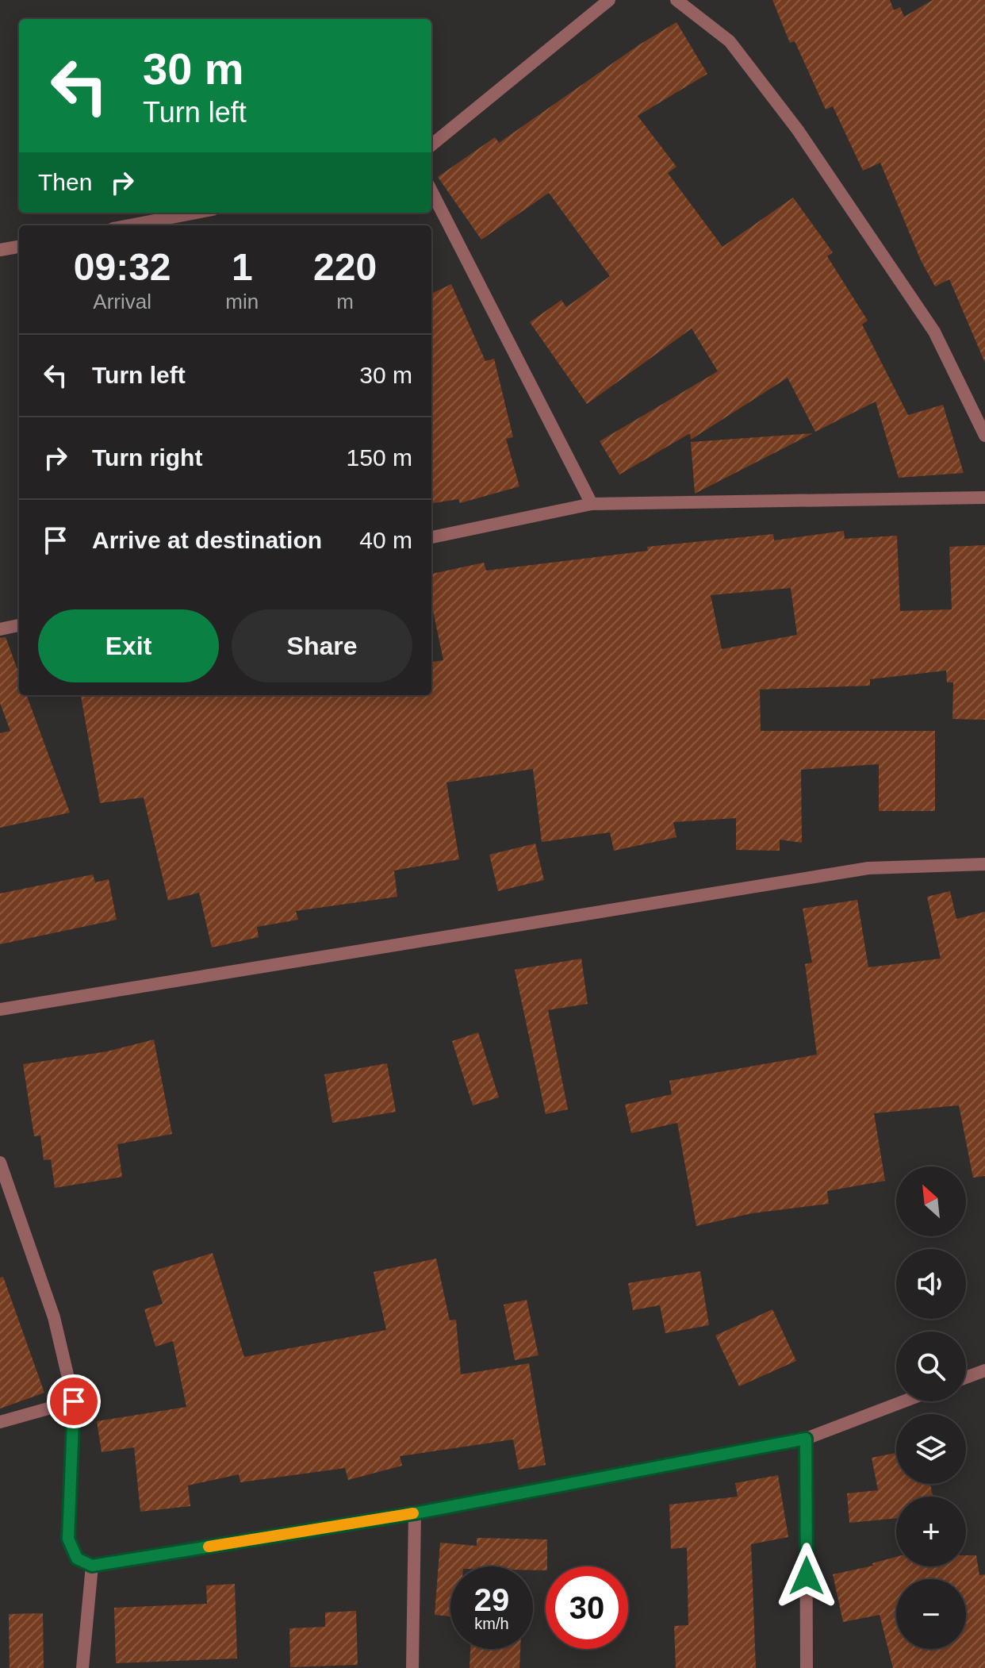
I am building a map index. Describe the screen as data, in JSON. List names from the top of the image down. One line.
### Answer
{"north":"top left","page":{"turn":["30 m","Turn left"],"then":"Then","eta":["09:32","Arrival","1","min","220","m"],"list":[{"name":"Turn left","value":"30 m"},{"name":"Turn right","value":"150 m"},{"name":"Arrive at destination","value":"40 m"}],"buttons":["Exit","Share"],"map_buttons":["+","−"],"speed":"29 km/h","limit":"30"}}
